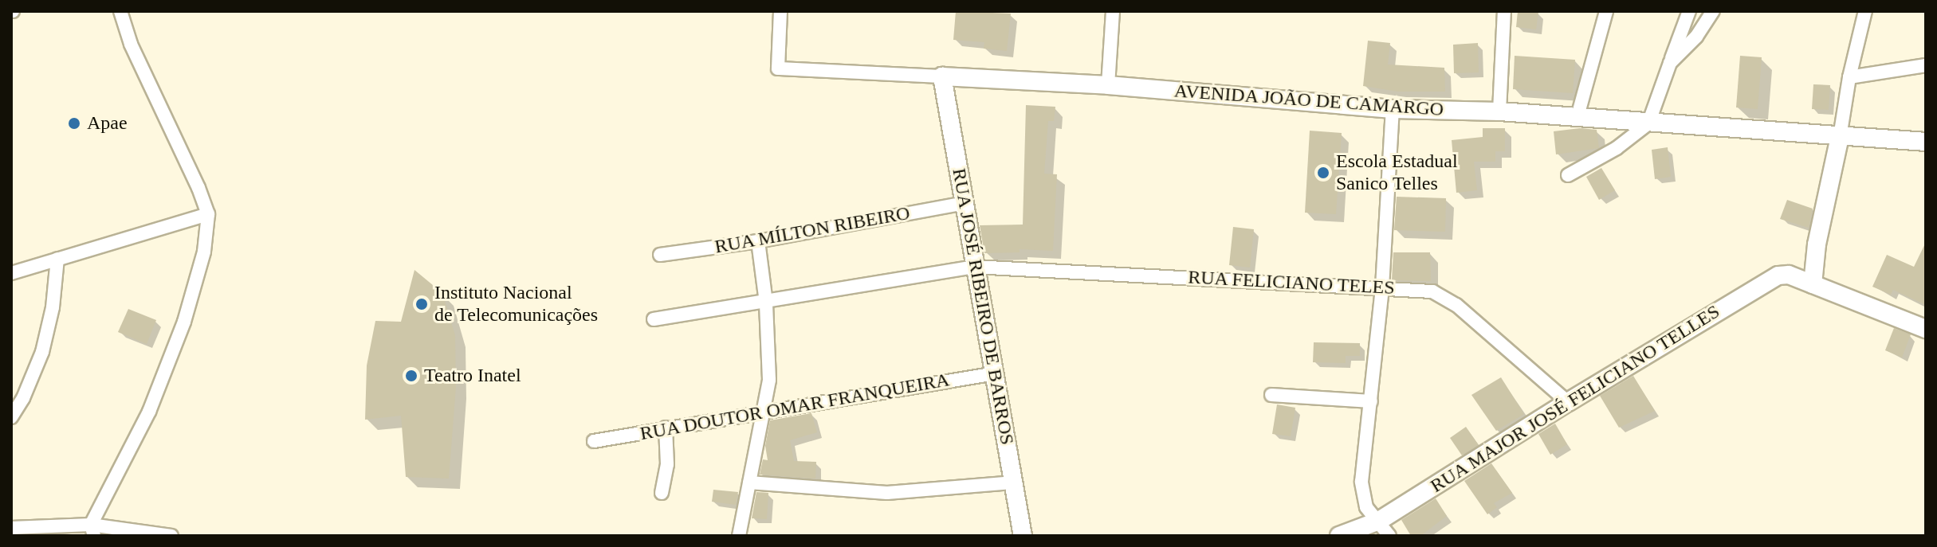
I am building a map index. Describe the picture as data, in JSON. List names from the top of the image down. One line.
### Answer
{"streets":{"main road":["AVENIDA JOÃO DE CAMARGO","RUA JOSÉ RIBEIRO DE BARROS","RUA MAJOR JOSÉ FELICIANO TELLES"],"street":["RUA MÍLTON RIBEIRO","RUA FELICIANO TELES","RUA DOUTOR OMAR FRANQUEIRA"]},"crossings":[["AVENIDA JOÃO DE CAMARGO","RUA JOSÉ RIBEIRO DE BARROS"],["RUA MÍLTON RIBEIRO","RUA JOSÉ RIBEIRO DE BARROS"],["RUA FELICIANO TELES","RUA JOSÉ RIBEIRO DE BARROS"],["RUA FELICIANO TELES","RUA MAJOR JOSÉ FELICIANO TELLES"],["RUA JOSÉ RIBEIRO DE BARROS","RUA DOUTOR OMAR FRANQUEIRA"]],"places":["Apae","Escola Estadual Sanico Telles","Instituto Nacional de Telecomunicações","Teatro Inatel"]}
